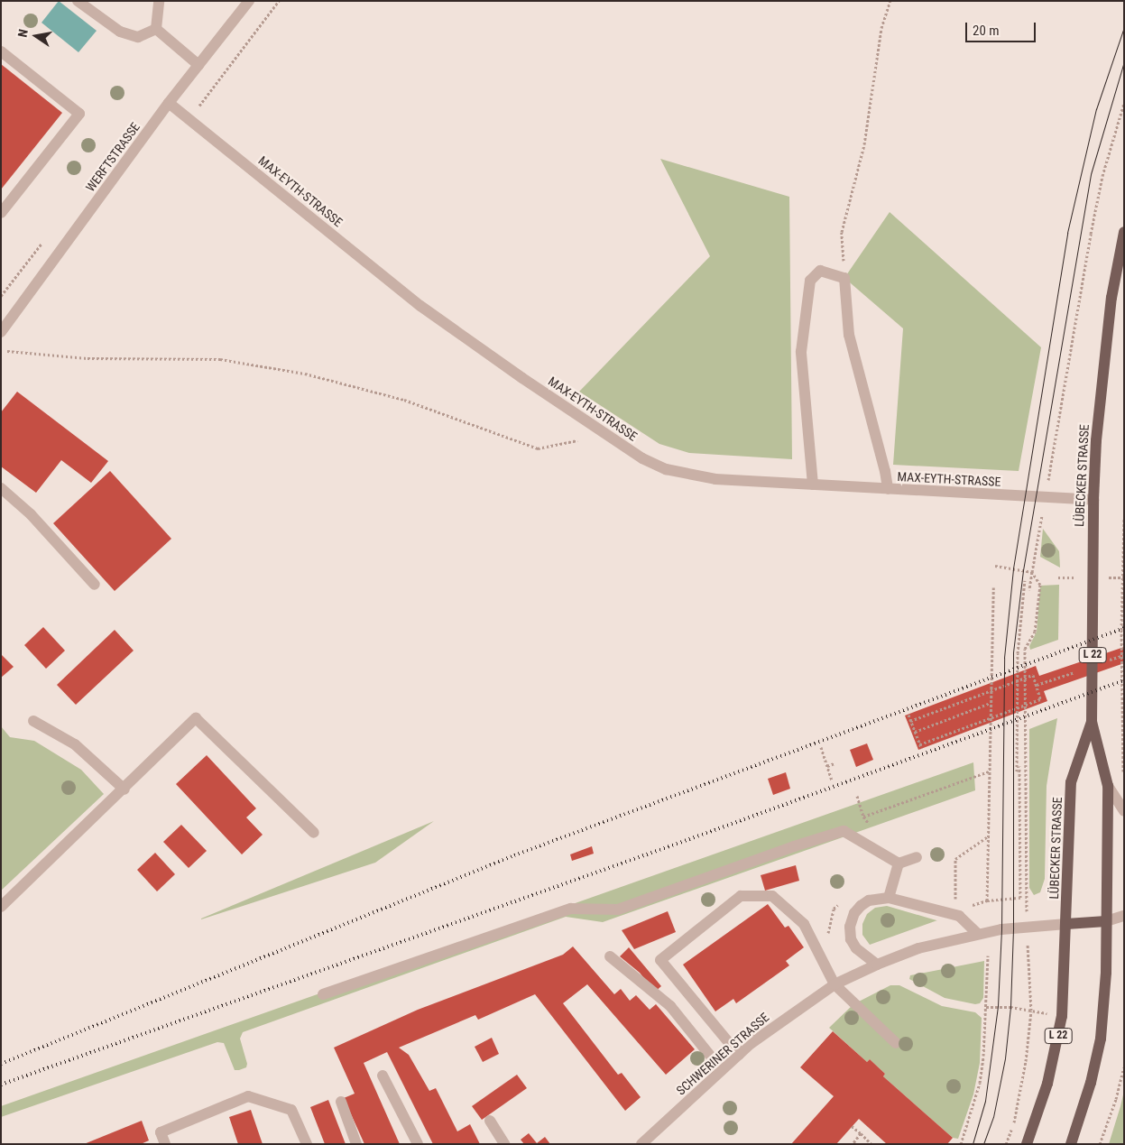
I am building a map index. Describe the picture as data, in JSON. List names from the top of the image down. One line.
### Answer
{"streets":{"main road":["LÜBECKER STRASSE","L 22"],"street":["WERFTSTRASSE","MAX-EYTH-STRASSE","SCHWERINER STRASSE"]},"crossings":[["WERFTSTRASSE","MAX-EYTH-STRASSE"],["MAX-EYTH-STRASSE","LÜBECKER STRASSE"],["LÜBECKER STRASSE","L 22"],["LÜBECKER STRASSE","SCHWERINER STRASSE"],["L 22","SCHWERINER STRASSE"]],"scale_bar":"20 m","north":"left"}
